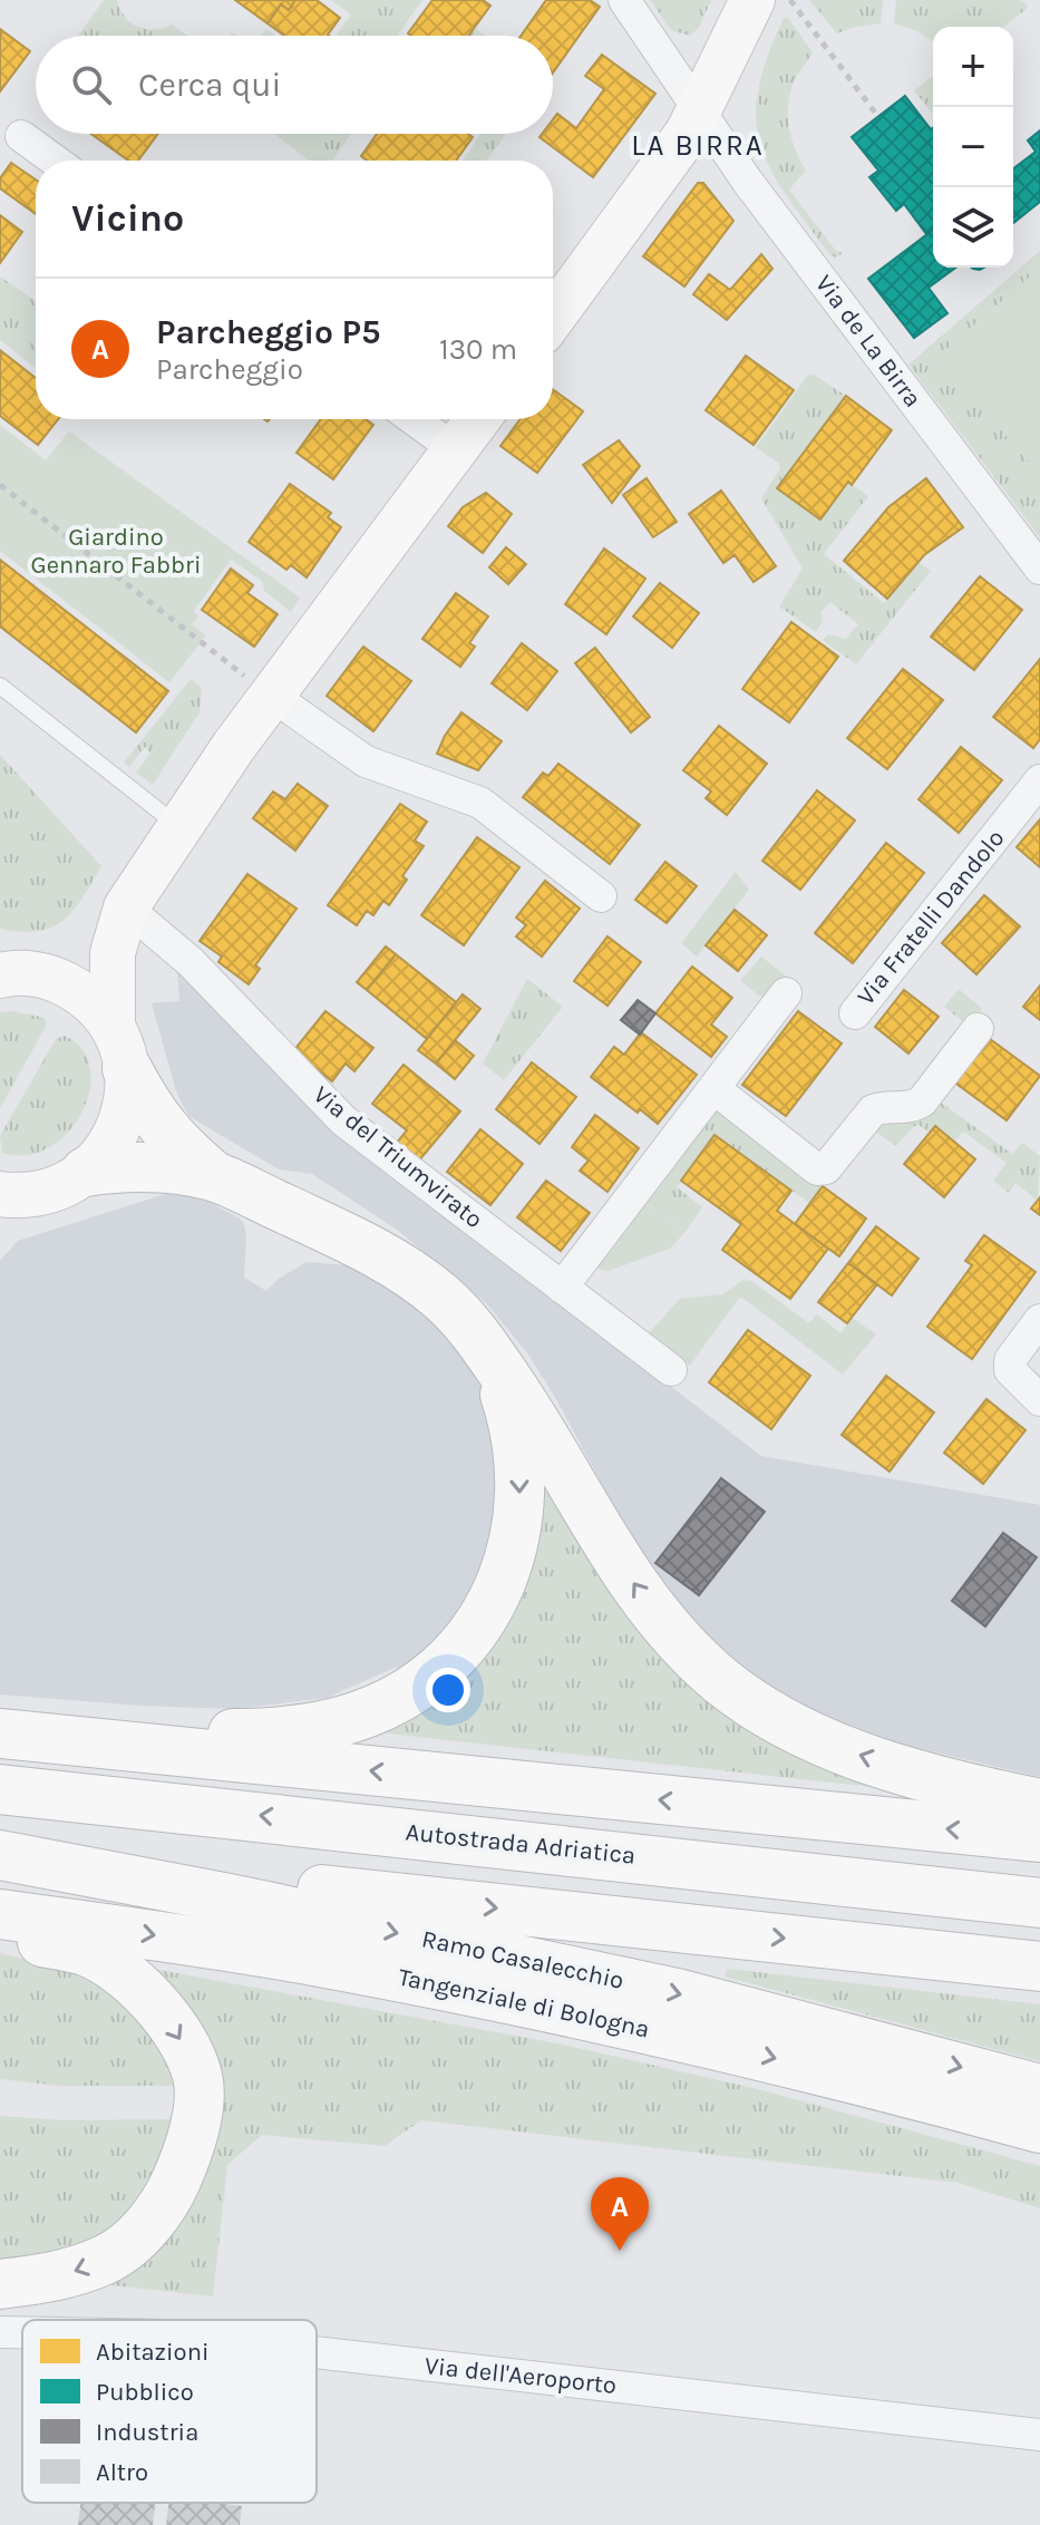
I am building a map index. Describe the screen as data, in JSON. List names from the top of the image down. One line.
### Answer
{"streets":{"highway":["Autostrada Adriatica","Ramo Casalecchio","Tangenziale di Bologna"],"street":["Via de La Birra","Via Fratelli Dandolo","Via del Triumvirato","Via dell'Aeroporto"]},"districts":["LA BIRRA"],"parks":["Giardino Gennaro Fabbri"],"legend":["Abitazioni","Pubblico","Industria","Altro"],"page":{"map_buttons":["+","−"],"search":"Cerca qui","heading":"Vicino","list":[{"mark":"A","name":"Parcheggio P5","note":"Parcheggio","value":"130 m"}],"pins":"A"}}
